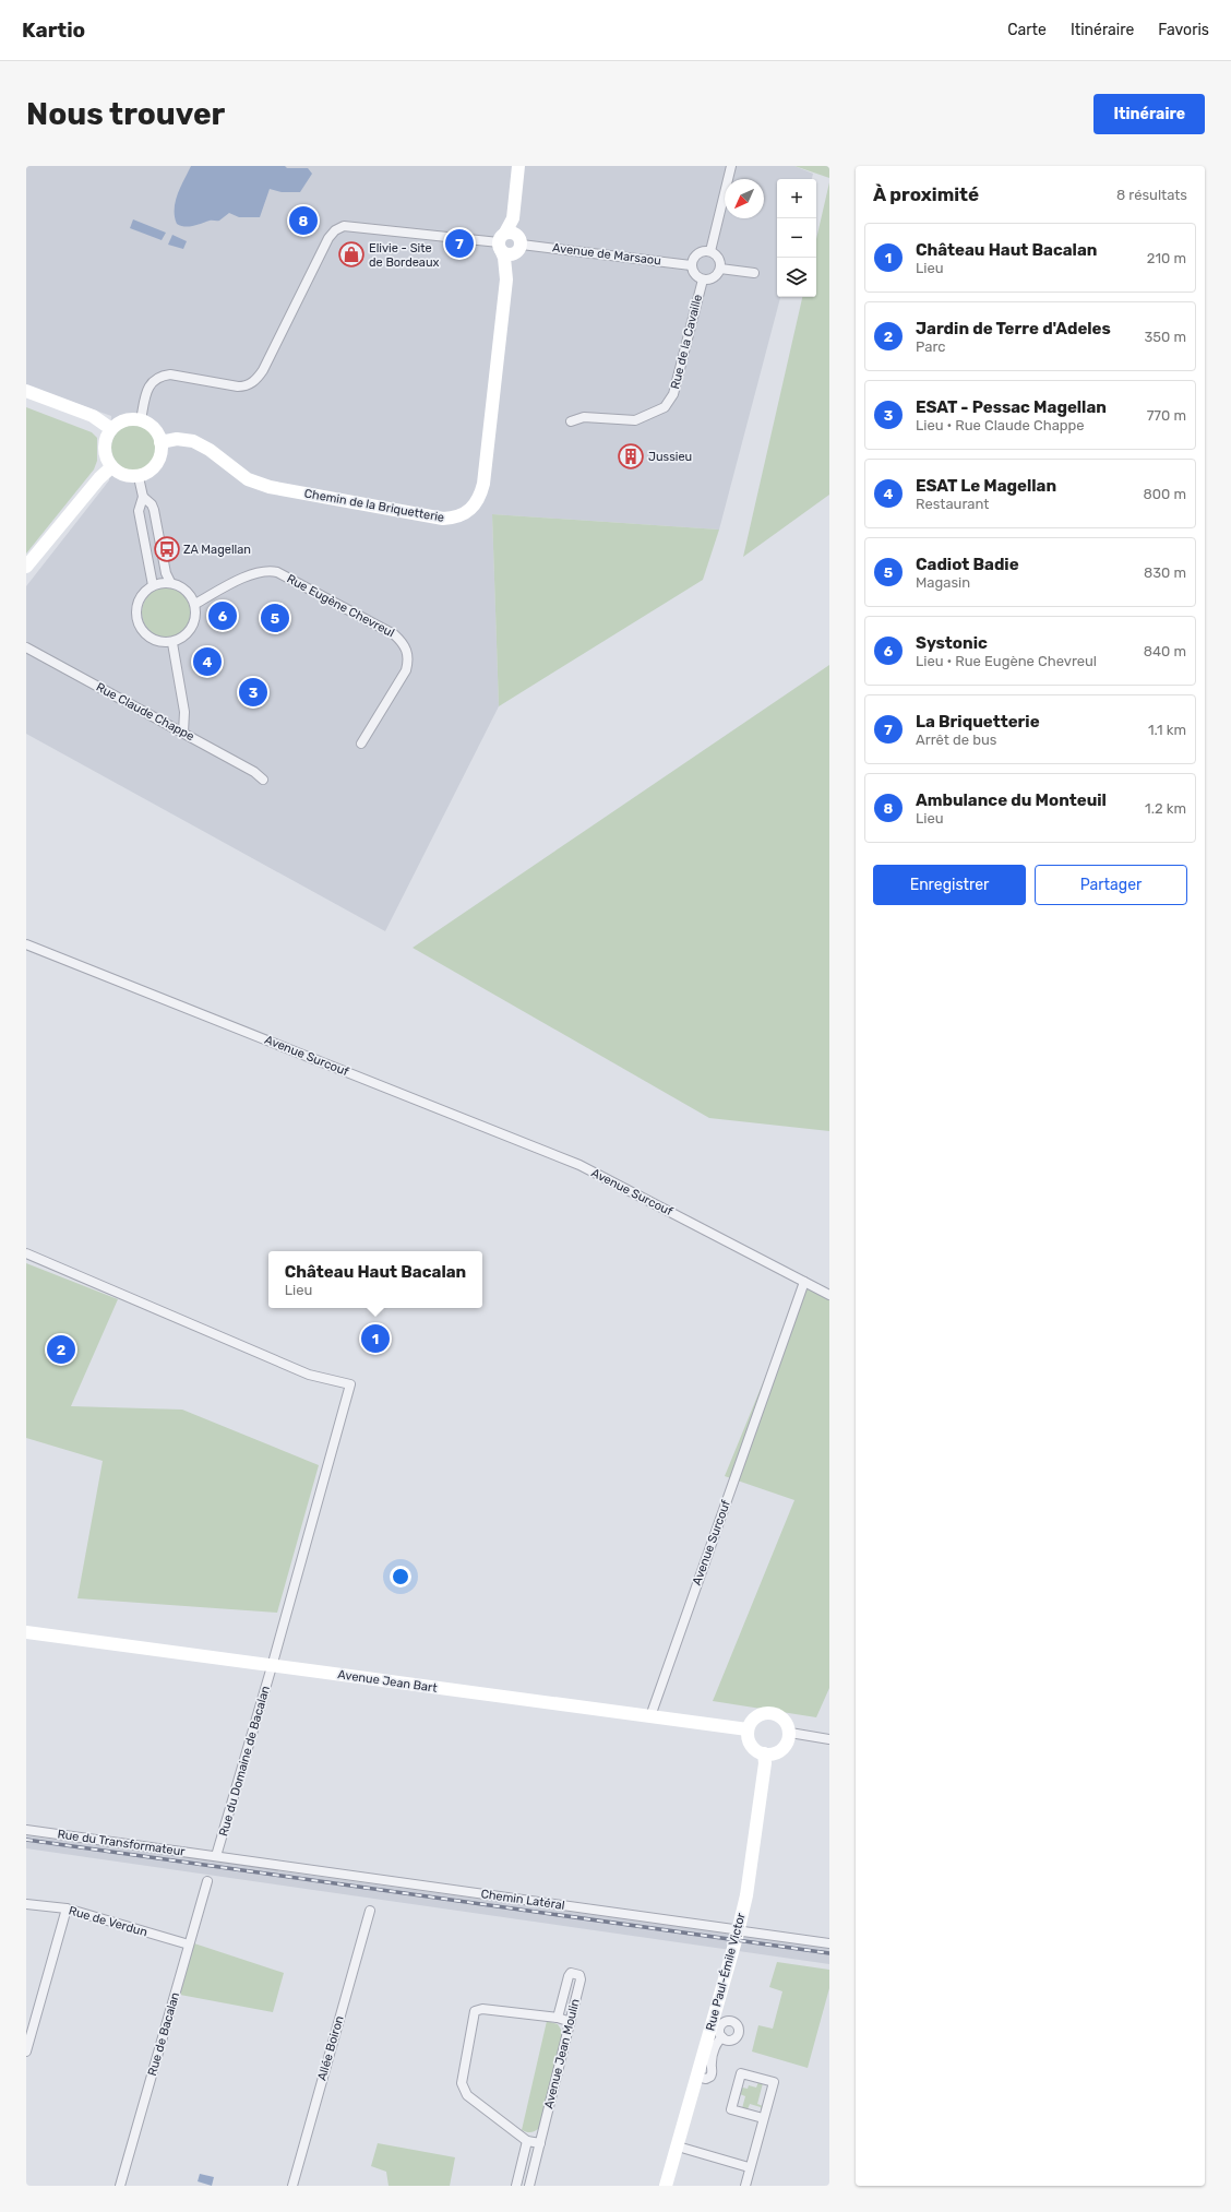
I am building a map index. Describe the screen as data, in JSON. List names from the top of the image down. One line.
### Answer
{"streets":{"street":["Avenue de Marsaou","Rue de la Cavaille","Chemin de la Briquetterie","Rue Eugène Chevreul","Rue Claude Chappe","Avenue Surcouf","Avenue Jean Bart","Rue du Domaine de Bacalan","Rue du Transformateur","Chemin Latéral","Rue de Verdun","Rue Paul-Émile Victor","Rue de Bacalan","Allée Boiron","Avenue Jean Moulin"]},"crossings":[["Avenue de Marsaou","Rue de la Cavaille"],["Avenue de Marsaou","Chemin de la Briquetterie"],["Avenue Surcouf","Avenue Jean Bart"],["Avenue Jean Bart","Rue du Domaine de Bacalan"],["Avenue Jean Bart","Rue Paul-Émile Victor"],["Rue du Domaine de Bacalan","Rue du Transformateur"],["Rue du Domaine de Bacalan","Chemin Latéral"],["Rue du Transformateur","Chemin Latéral"],["Rue de Verdun","Rue de Bacalan"]],"places":{"shop":["Elivie - Site de Bordeaux"],"building":["Jussieu"],"bus stop":["ZA Magellan"]},"north":"bottom left","page":{"header":"Kartio","nav":["Carte","Itinéraire","Favoris"],"buttons":["Itinéraire",["Enregistrer","Partager"]],"title":"Nous trouver","heading":["À proximité","8 résultats"],"map_buttons":["+","−"],"pins":["8","7","6","5","4","3","1","2"],"list":[{"mark":"1","name":"Château Haut Bacalan","note":"Lieu","value":"210 m"},{"mark":"2","name":"Jardin de Terre d'Adeles","note":"Parc","value":"350 m"},{"mark":"3","name":"ESAT - Pessac Magellan","note":"Lieu · Rue Claude Chappe","value":"770 m"},{"mark":"4","name":"ESAT Le Magellan","note":"Restaurant","value":"800 m"},{"mark":"5","name":"Cadiot Badie","note":"Magasin","value":"830 m"},{"mark":"6","name":"Systonic","note":"Lieu · Rue Eugène Chevreul","value":"840 m"},{"mark":"7","name":"La Briquetterie","note":"Arrêt de bus","value":"1.1 km"},{"mark":"8","name":"Ambulance du Monteuil","note":"Lieu","value":"1.2 km"}],"popup":["Château Haut Bacalan","Lieu"]}}
